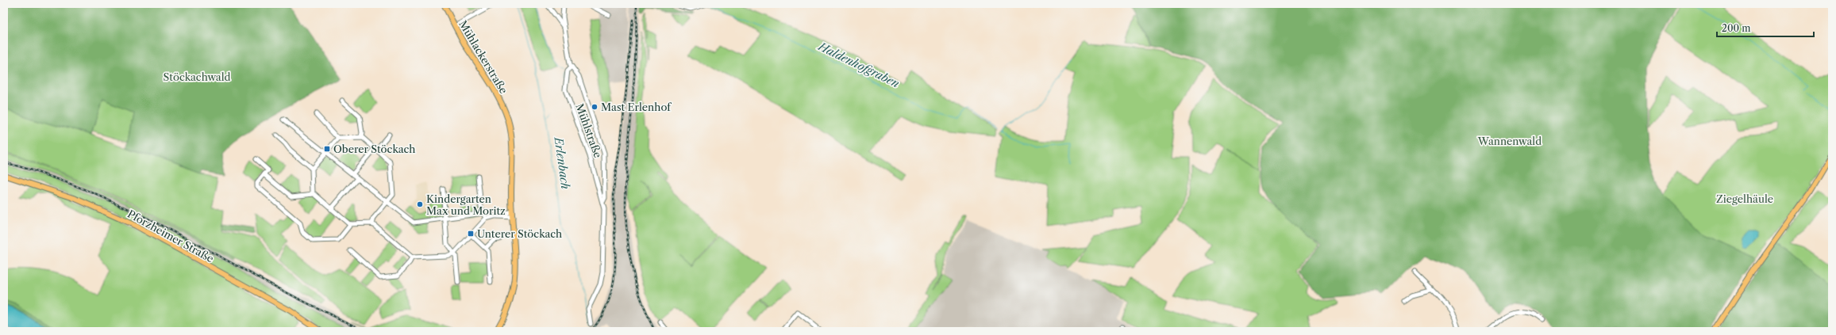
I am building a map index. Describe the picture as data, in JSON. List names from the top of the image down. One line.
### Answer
{"streets":{"main road":["Mühlackerstraße","Pforzheimer Straße"],"street":["Mühlstraße"]},"water":["Haldenhofgraben","Erlenbach"],"parks":["Stöckachwald","Wannenwald","Ziegelhäule"],"places":{"other":["Mast Erlenhof","Kindergarten Max und Moritz"],"transit":["Oberer Stöckach","Unterer Stöckach"]},"scale_bar":"200 m"}
